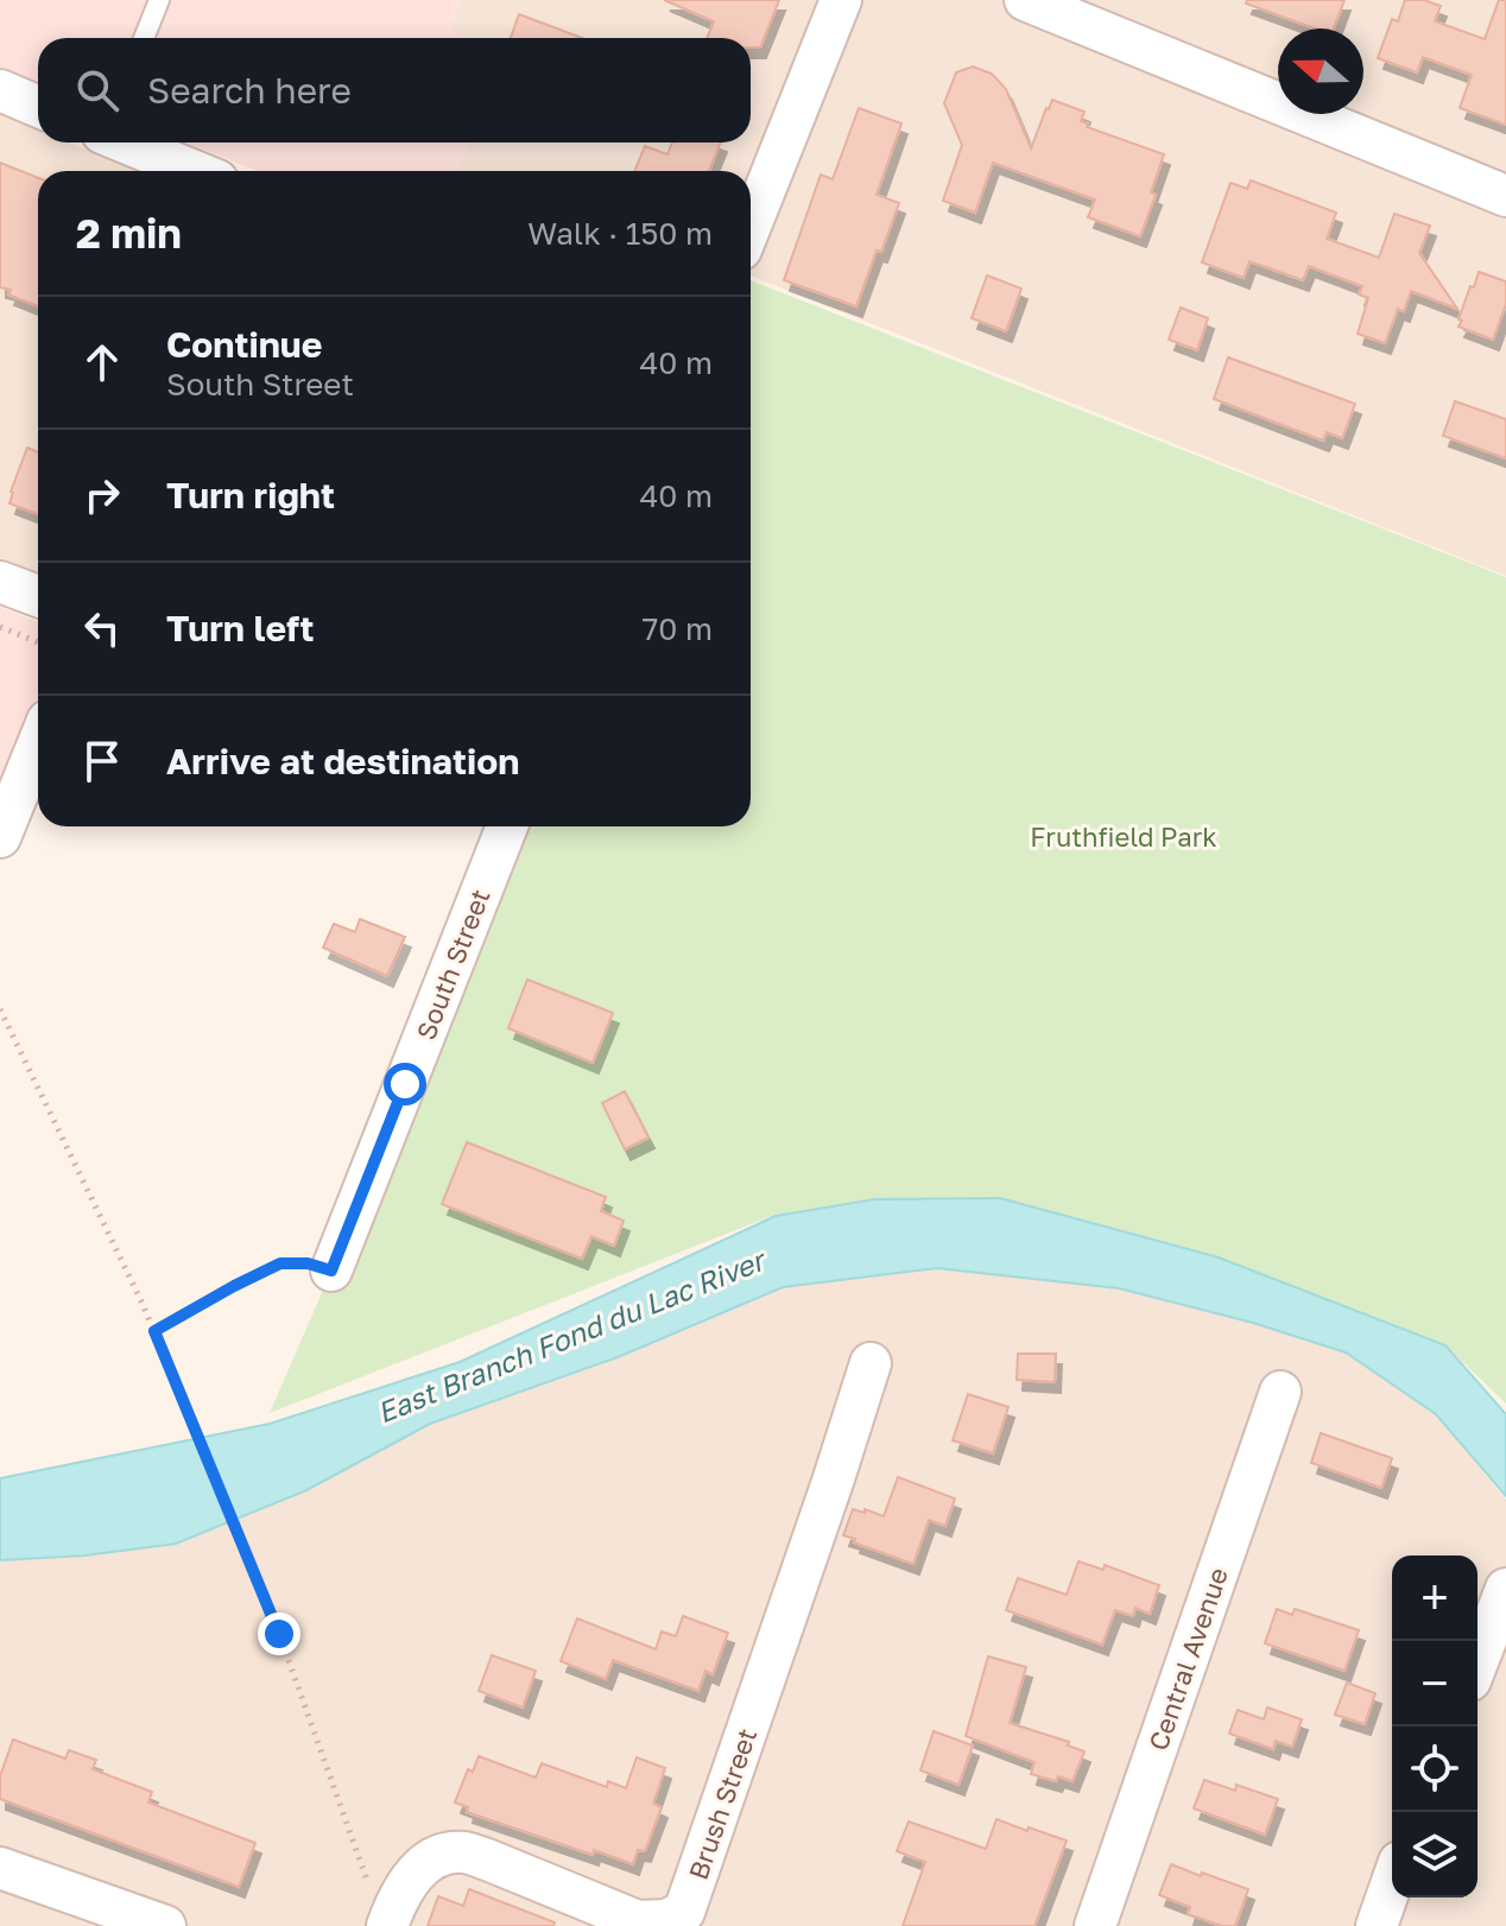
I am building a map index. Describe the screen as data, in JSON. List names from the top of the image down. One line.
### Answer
{"streets":{"street":["South Street","Central Avenue","Brush Street"]},"water":["East Branch Fond du Lac River"],"parks":["Fruthfield Park"],"north":"left","page":{"search":"Search here","heading":["2 min","Walk · 150 m"],"list":[["Continue","South Street","40 m"],["Turn right","40 m"],["Turn left","70 m"],"Arrive at destination"],"map_buttons":["+","−"]}}
